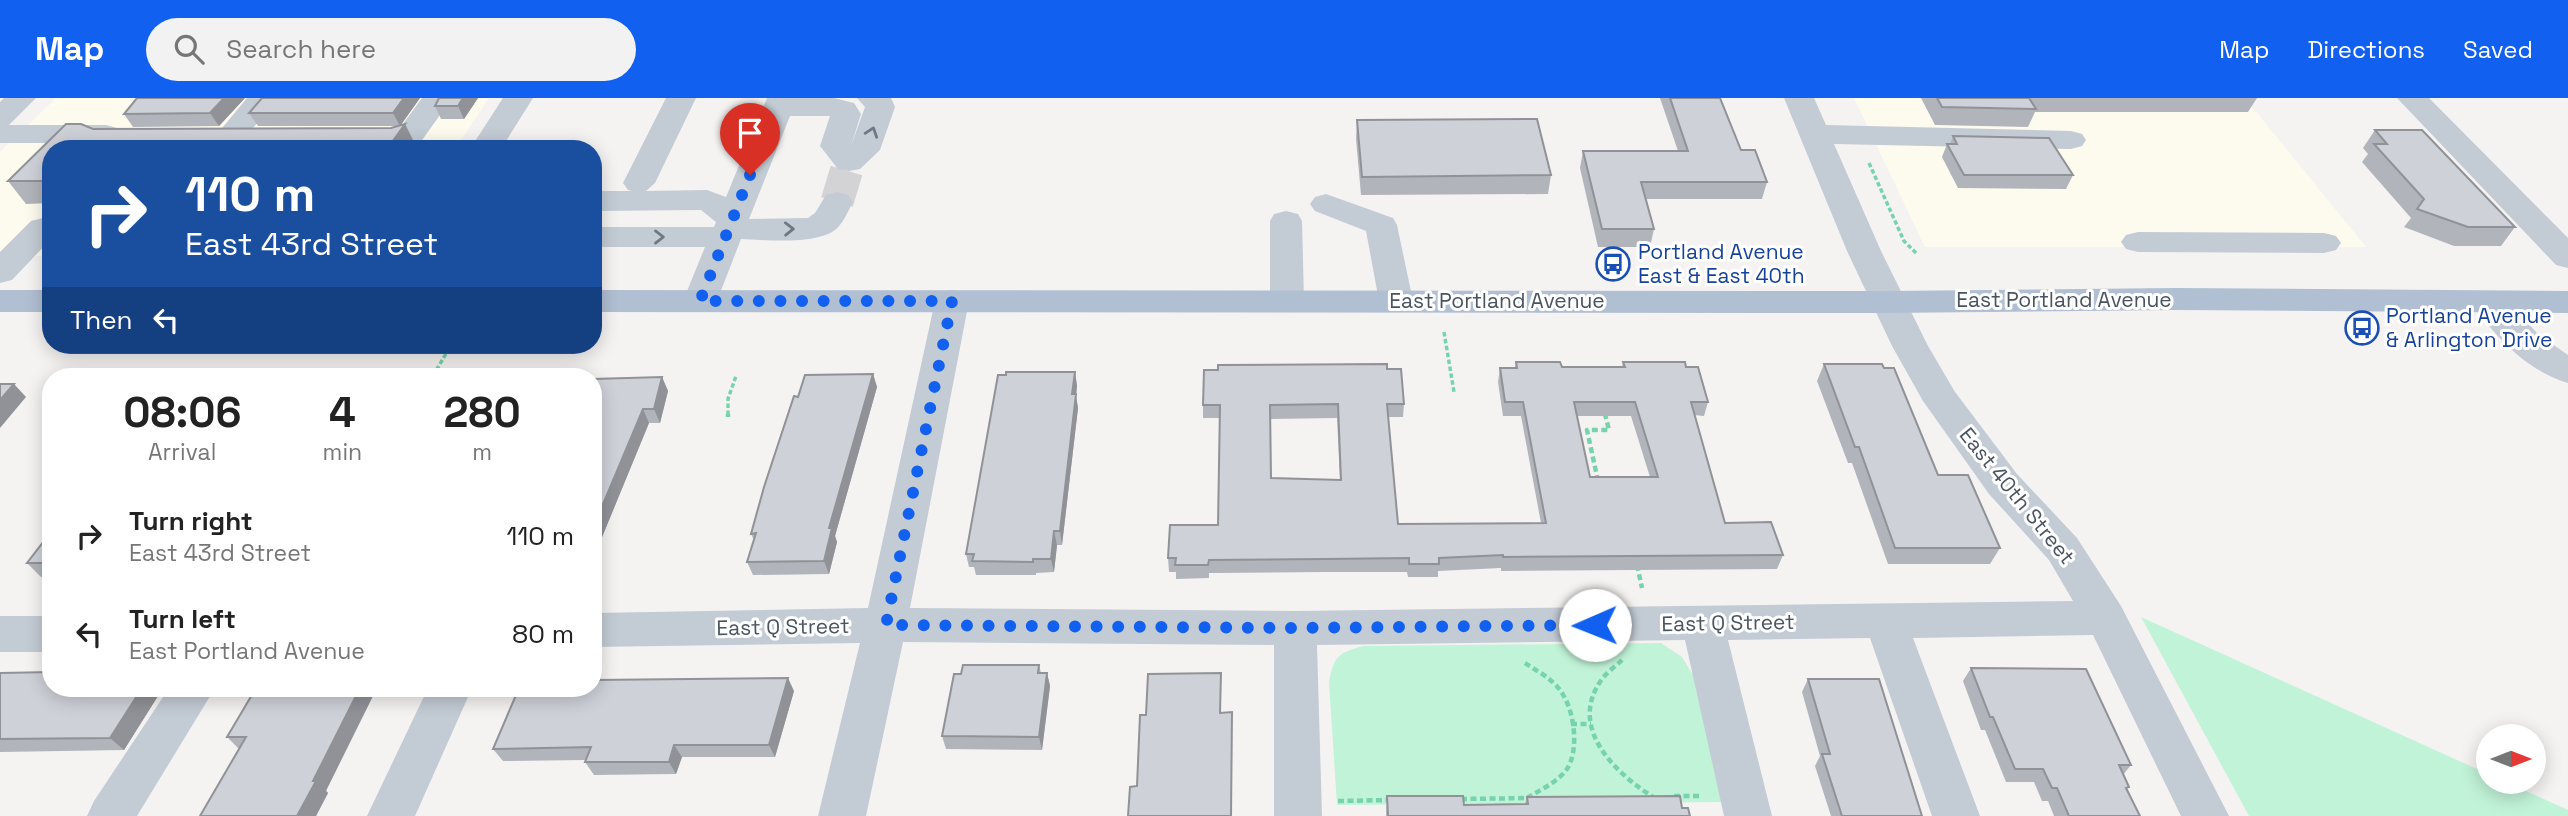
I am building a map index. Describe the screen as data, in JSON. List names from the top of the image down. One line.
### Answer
{"streets":{"main road":["East Portland Avenue"],"street":["East 40th Street","East Q Street"]},"crossings":[["East Portland Avenue","East 40th Street"],["East 40th Street","East Q Street"]],"places":{"bus stop":["Portland Avenue East & East 40th","Portland Avenue & Arlington Drive"]},"north":"right","page":{"header":"Map","search":"Search here","nav":["Map","Directions","Saved"],"turn":["110 m","East 43rd Street"],"then":"Then","eta":["08:06","Arrival","4","min","280","m"],"list":[{"name":"Turn right","note":"East 43rd Street","value":"110 m"},{"name":"Turn left","note":"East Portland Avenue","value":"80 m"}]}}
